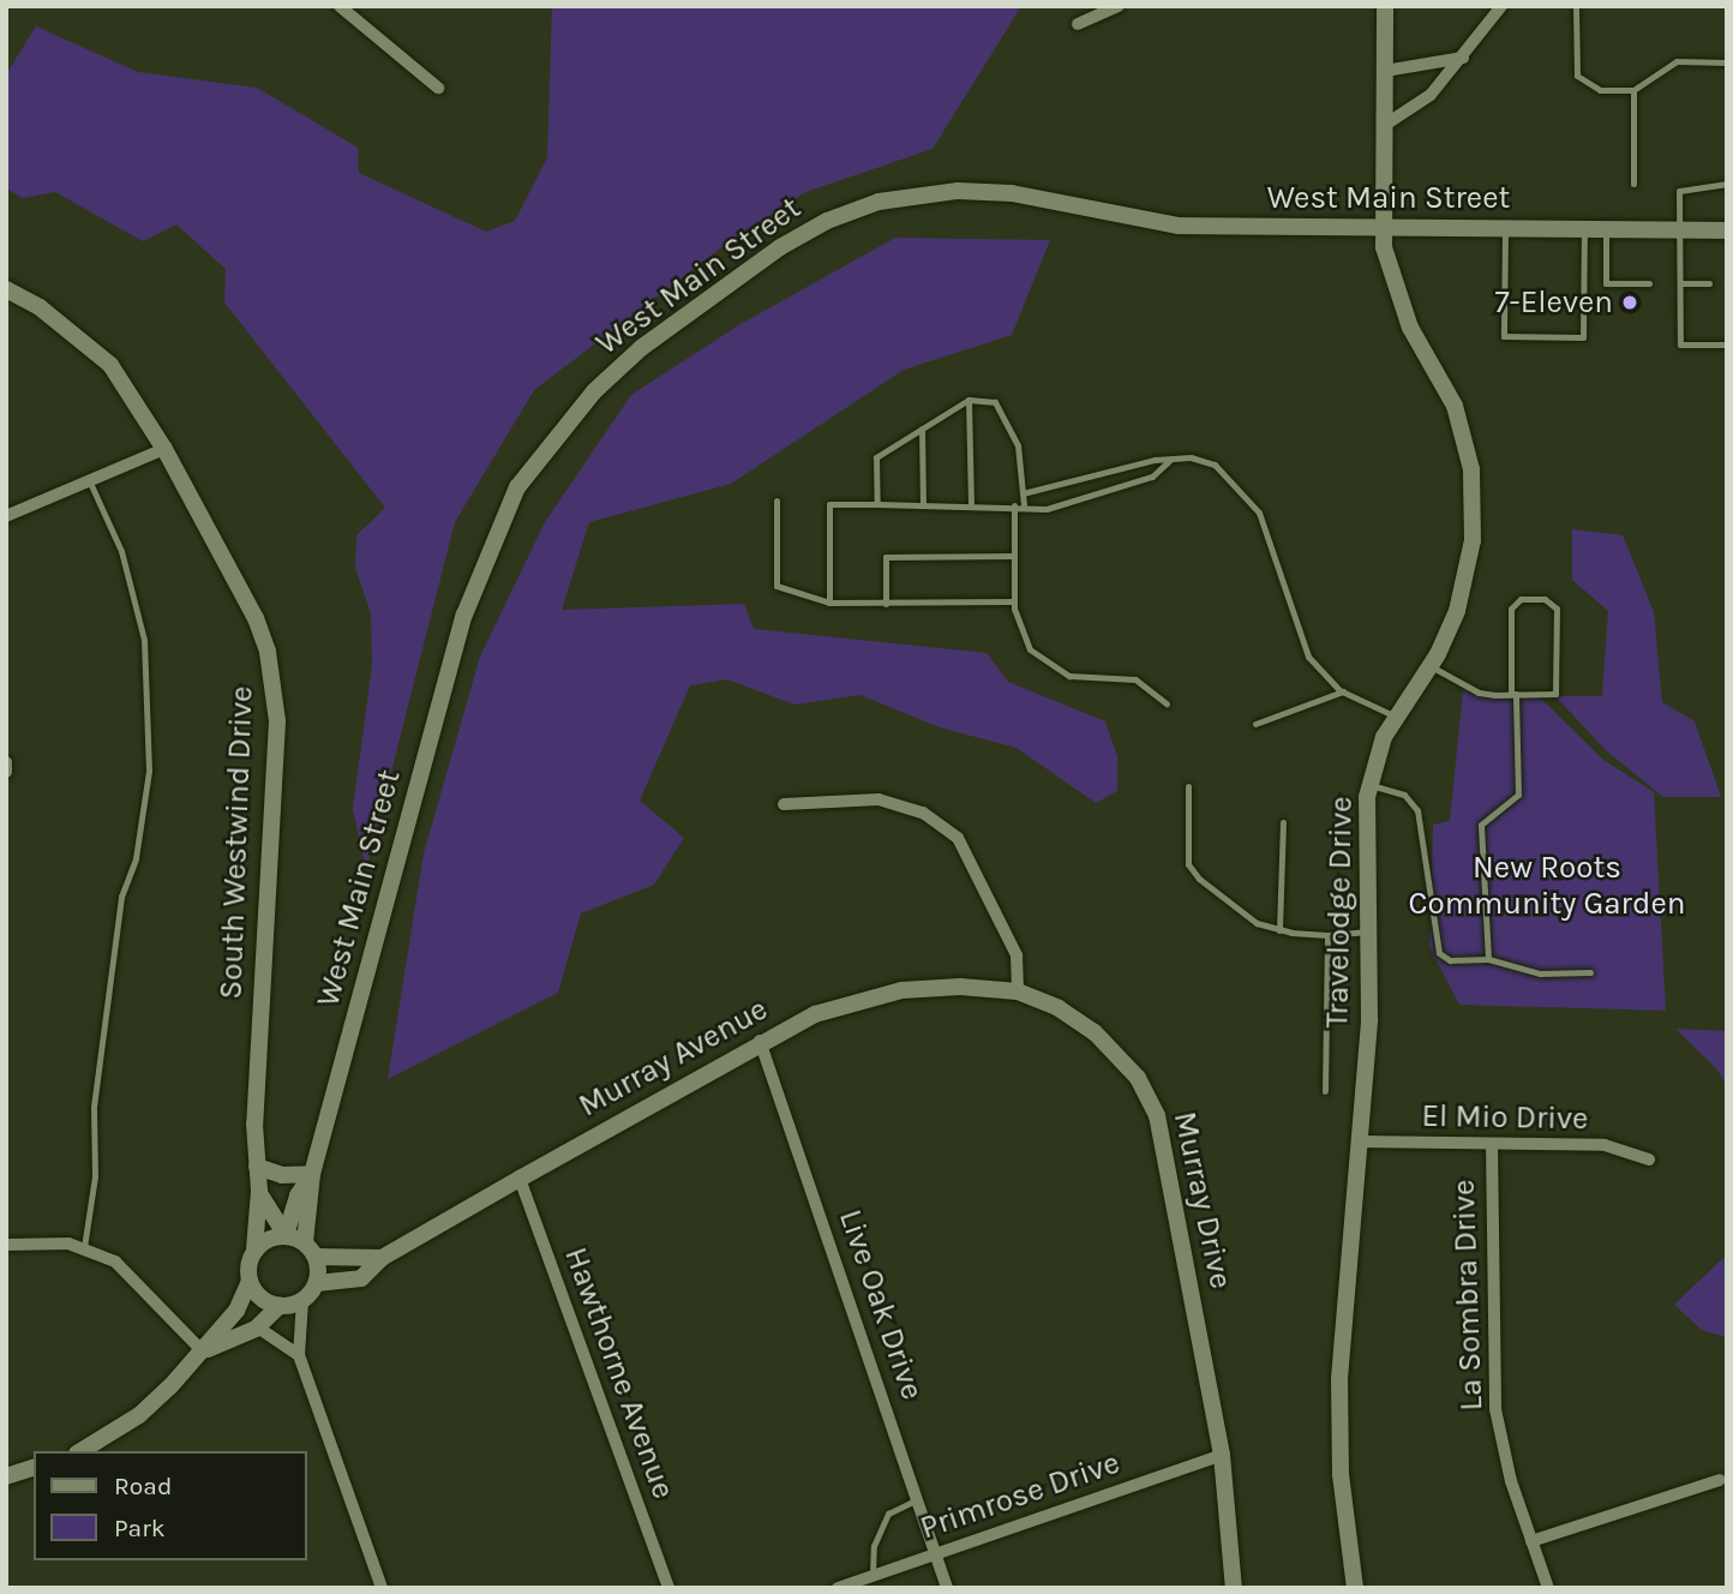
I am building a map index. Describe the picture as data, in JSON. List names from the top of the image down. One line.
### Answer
{"streets":{"street":["West Main Street","South Westwind Drive","Travelodge Drive","Murray Avenue","El Mio Drive","Murray Drive","La Sombra Drive","Live Oak Drive","Hawthorne Avenue","Primrose Drive"]},"crossings":[["West Main Street","South Westwind Drive"],["West Main Street","Travelodge Drive"],["West Main Street","Murray Avenue"],["South Westwind Drive","Murray Avenue"],["Travelodge Drive","El Mio Drive"],["Murray Avenue","Murray Drive"],["Murray Avenue","Live Oak Drive"],["Murray Avenue","Hawthorne Avenue"],["El Mio Drive","La Sombra Drive"],["Murray Drive","Primrose Drive"],["Live Oak Drive","Primrose Drive"]],"parks":["New Roots Community Garden"],"places":["7-Eleven"],"legend":["Road","Park"]}
